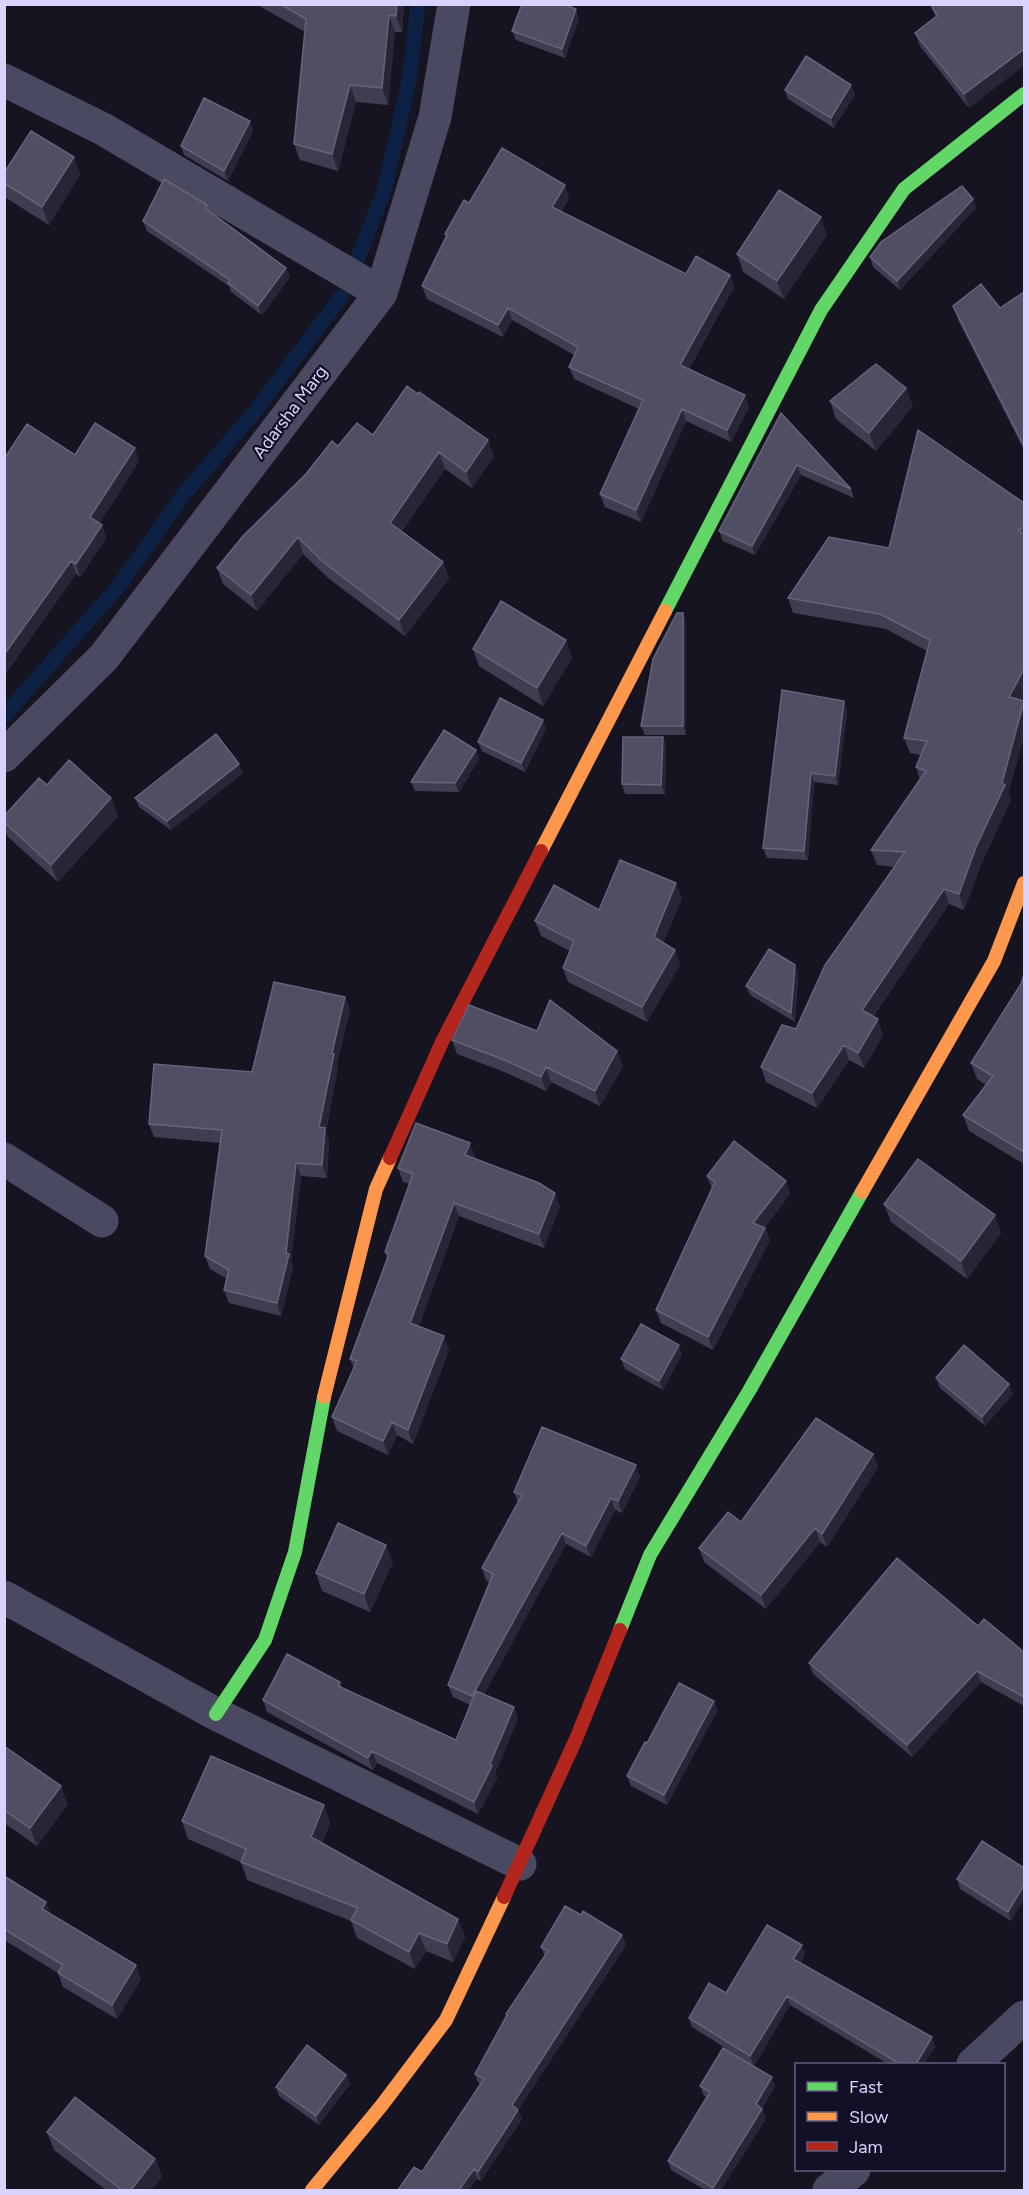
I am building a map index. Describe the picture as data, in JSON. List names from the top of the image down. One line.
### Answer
{"streets":{"street":["Adarsha Marg"]},"legend":["Fast","Slow","Jam"]}
